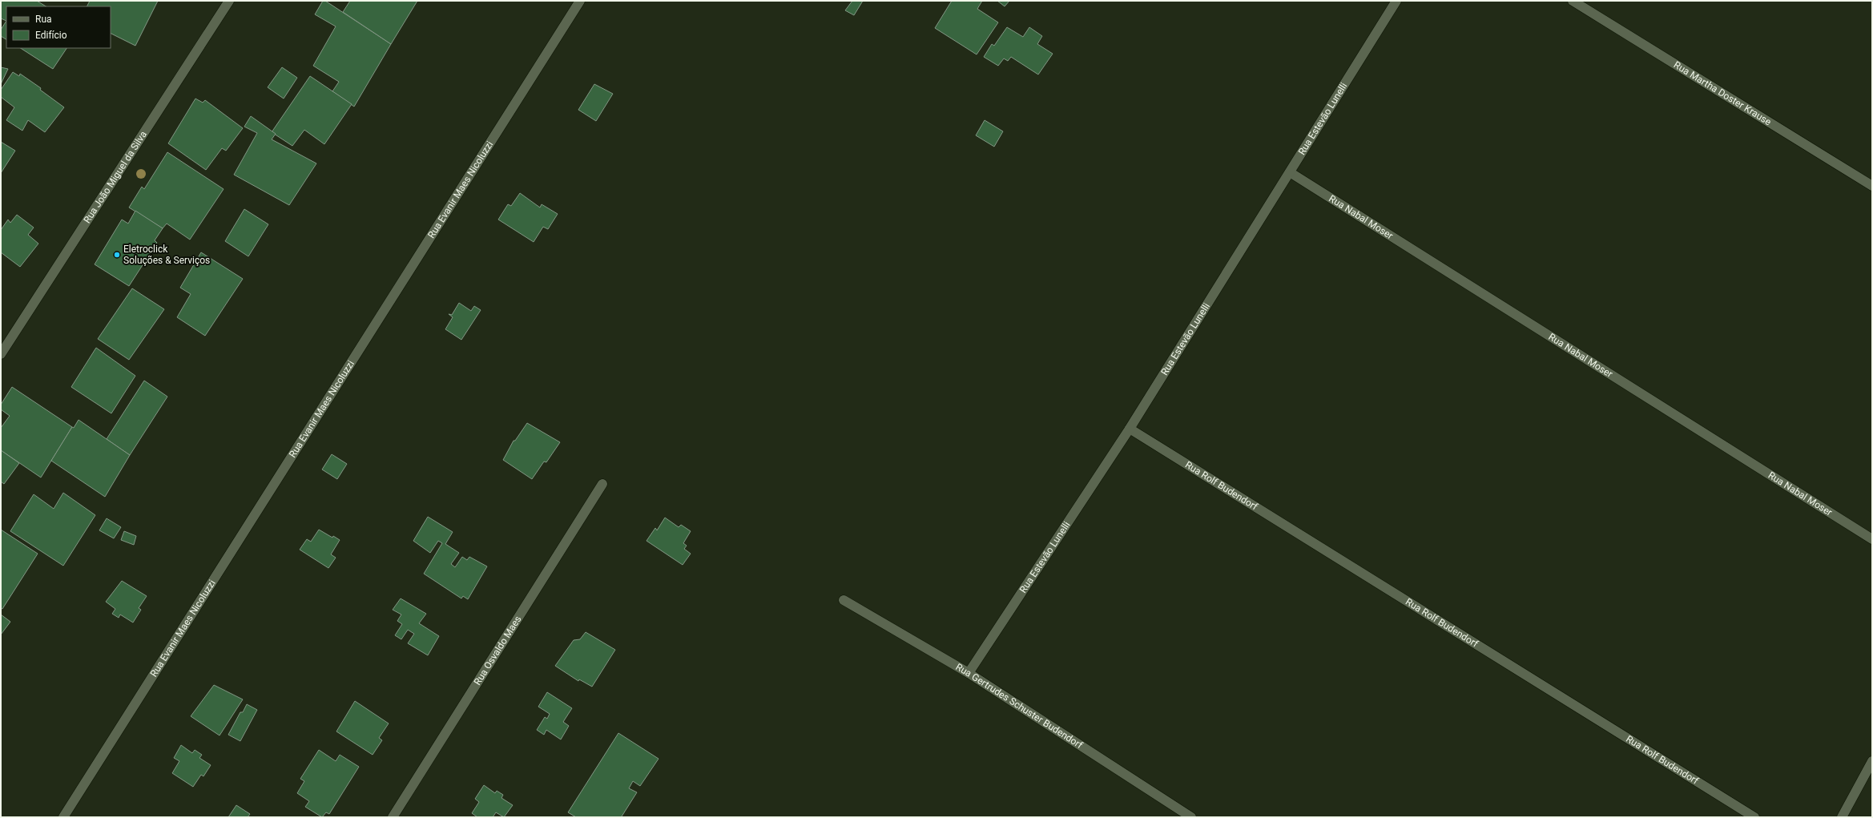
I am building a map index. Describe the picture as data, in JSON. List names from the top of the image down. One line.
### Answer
{"streets":{"street":["Rua Martha Doster Krause","Rua Estevão Lunelli","Rua João Miguel da Silva","Rua Evanir Maes Nicoluzzi","Rua Nabal Moser","Rua Rolf Budendorf","Rua Osvaldo Maes","Rua Gertrudes Schuster Budendorf"]},"crossings":[["Rua Estevão Lunelli","Rua Nabal Moser"],["Rua Estevão Lunelli","Rua Rolf Budendorf"],["Rua Estevão Lunelli","Rua Gertrudes Schuster Budendorf"]],"places":["Eletroclick Soluções & Serviços"],"legend":["Rua","Edifício"]}
